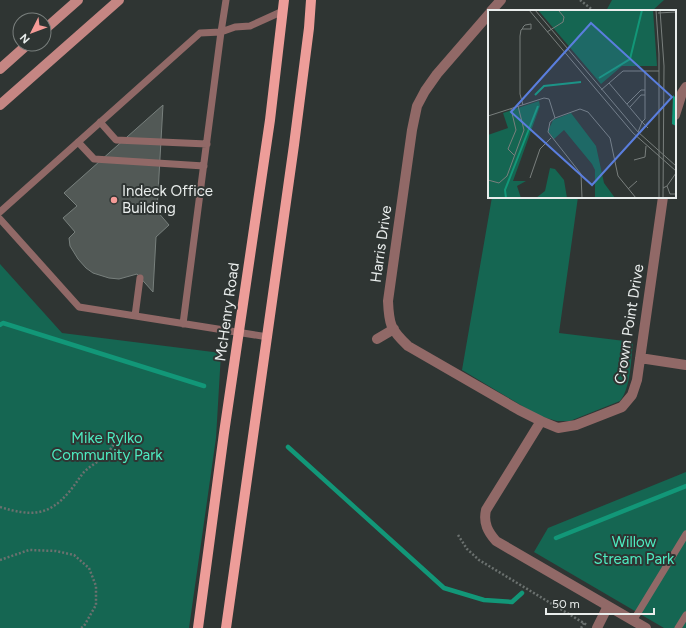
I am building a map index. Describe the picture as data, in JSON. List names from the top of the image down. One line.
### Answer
{"streets":{"main road":["McHenry Road"],"street":["Harris Drive","Crown Point Drive"]},"crossings":[["Harris Drive","Crown Point Drive"]],"parks":["Mike Rylko Community Park","Willow Stream Park"],"places":["Indeck Office Building"],"scale_bar":"50 m","north":"bottom left"}
